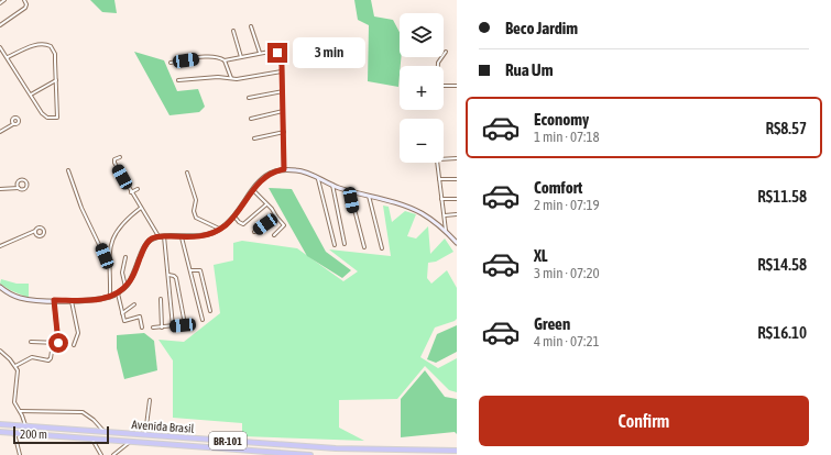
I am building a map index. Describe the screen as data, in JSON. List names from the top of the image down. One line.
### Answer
{"streets":{"highway":["Avenida Brasil","BR-101"]},"scale_bar":"200 m","page":{"banner":["Beco Jardim","Rua Um"],"map_buttons":["+","−"],"bubble":"3 min","list":[{"name":"Economy","note":"1 min · 07:18","value":"R$8.57"},{"name":"Comfort","note":"2 min · 07:19","value":"R$11.58"},{"name":"XL","note":"3 min · 07:20","value":"R$14.58"},{"name":"Green","note":"4 min · 07:21","value":"R$16.10"}],"buttons":"Confirm","scale":"200 m"}}
